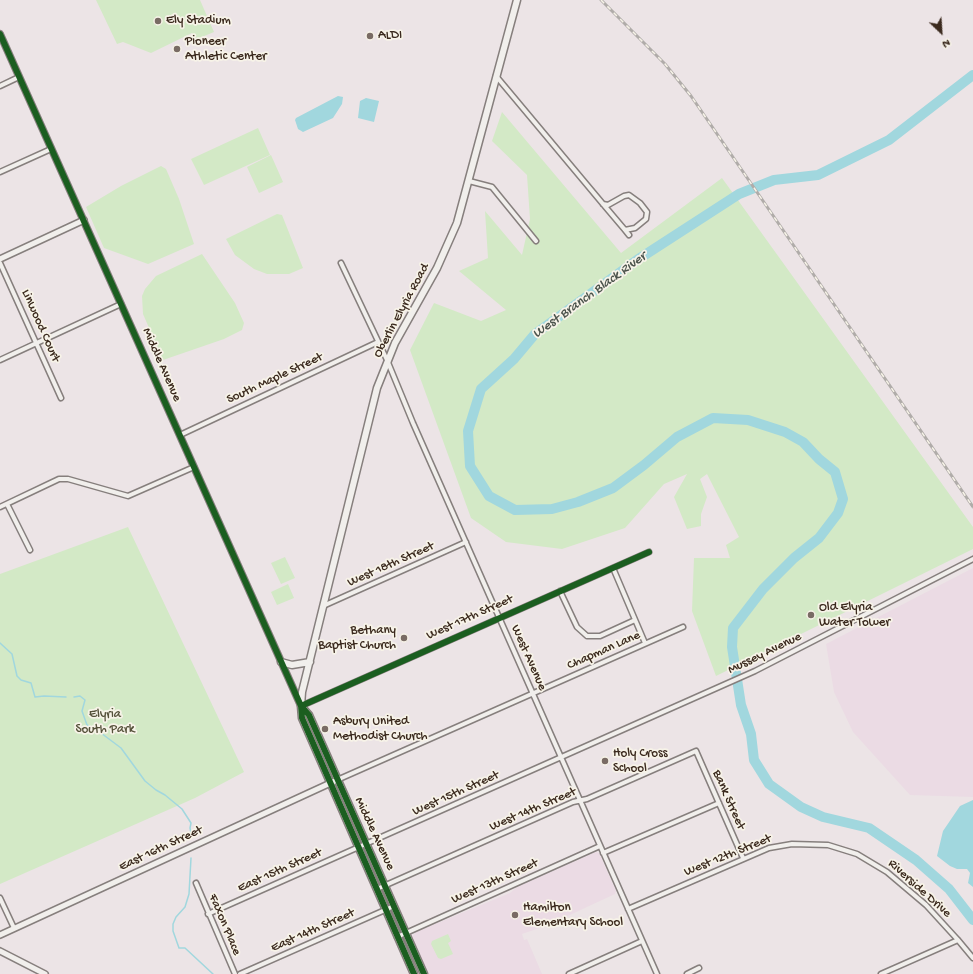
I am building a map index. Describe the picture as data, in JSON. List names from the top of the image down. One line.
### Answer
{"streets":{"main road":["Oberlin Elyria Road","Middle Avenue"],"street":["Linwood Court","South Maple Street","West 18th Street","West 17th Street","Chapman Lane","Mussey Avenue","West Avenue","West 15th Street","Bank Street","West 14th Street","East 16th Street","West 12th Street","East 15th Street","West 13th Street","Riverside Drive","Faxon Place","East 14th Street"]},"crossings":[["Oberlin Elyria Road","Middle Avenue"],["Oberlin Elyria Road","West 18th Street"],["Oberlin Elyria Road","West 17th Street"],["Oberlin Elyria Road","West Avenue"],["Middle Avenue","South Maple Street"],["Middle Avenue","West 17th Street"],["Middle Avenue","Chapman Lane"],["Middle Avenue","West 15th Street"],["Middle Avenue","West 14th Street"],["Middle Avenue","East 16th Street"],["Middle Avenue","East 15th Street"],["Middle Avenue","West 13th Street"],["Middle Avenue","East 14th Street"],["South Maple Street","West Avenue"],["West 18th Street","West Avenue"],["West 17th Street","West Avenue"],["Chapman Lane","West Avenue"],["Chapman Lane","East 16th Street"],["Mussey Avenue","West Avenue"],["Mussey Avenue","West 15th Street"],["West Avenue","West 15th Street"],["West Avenue","West 14th Street"],["West Avenue","West 12th Street"],["West Avenue","West 13th Street"],["West 15th Street","East 15th Street"],["Bank Street","West 14th Street"],["Bank Street","West 12th Street"],["West 12th Street","Riverside Drive"],["East 15th Street","Faxon Place"]],"water":["West Branch Black River"],"parks":["Elyria South Park"],"places":["Ely Stadium","ALDI","Pioneer Athletic Center","Old Elyria Water Tower","Bethany Baptist Church","Asbury United Methodist Church","Holy Cross School","Hamilton Elementary School"],"north":"bottom right"}
